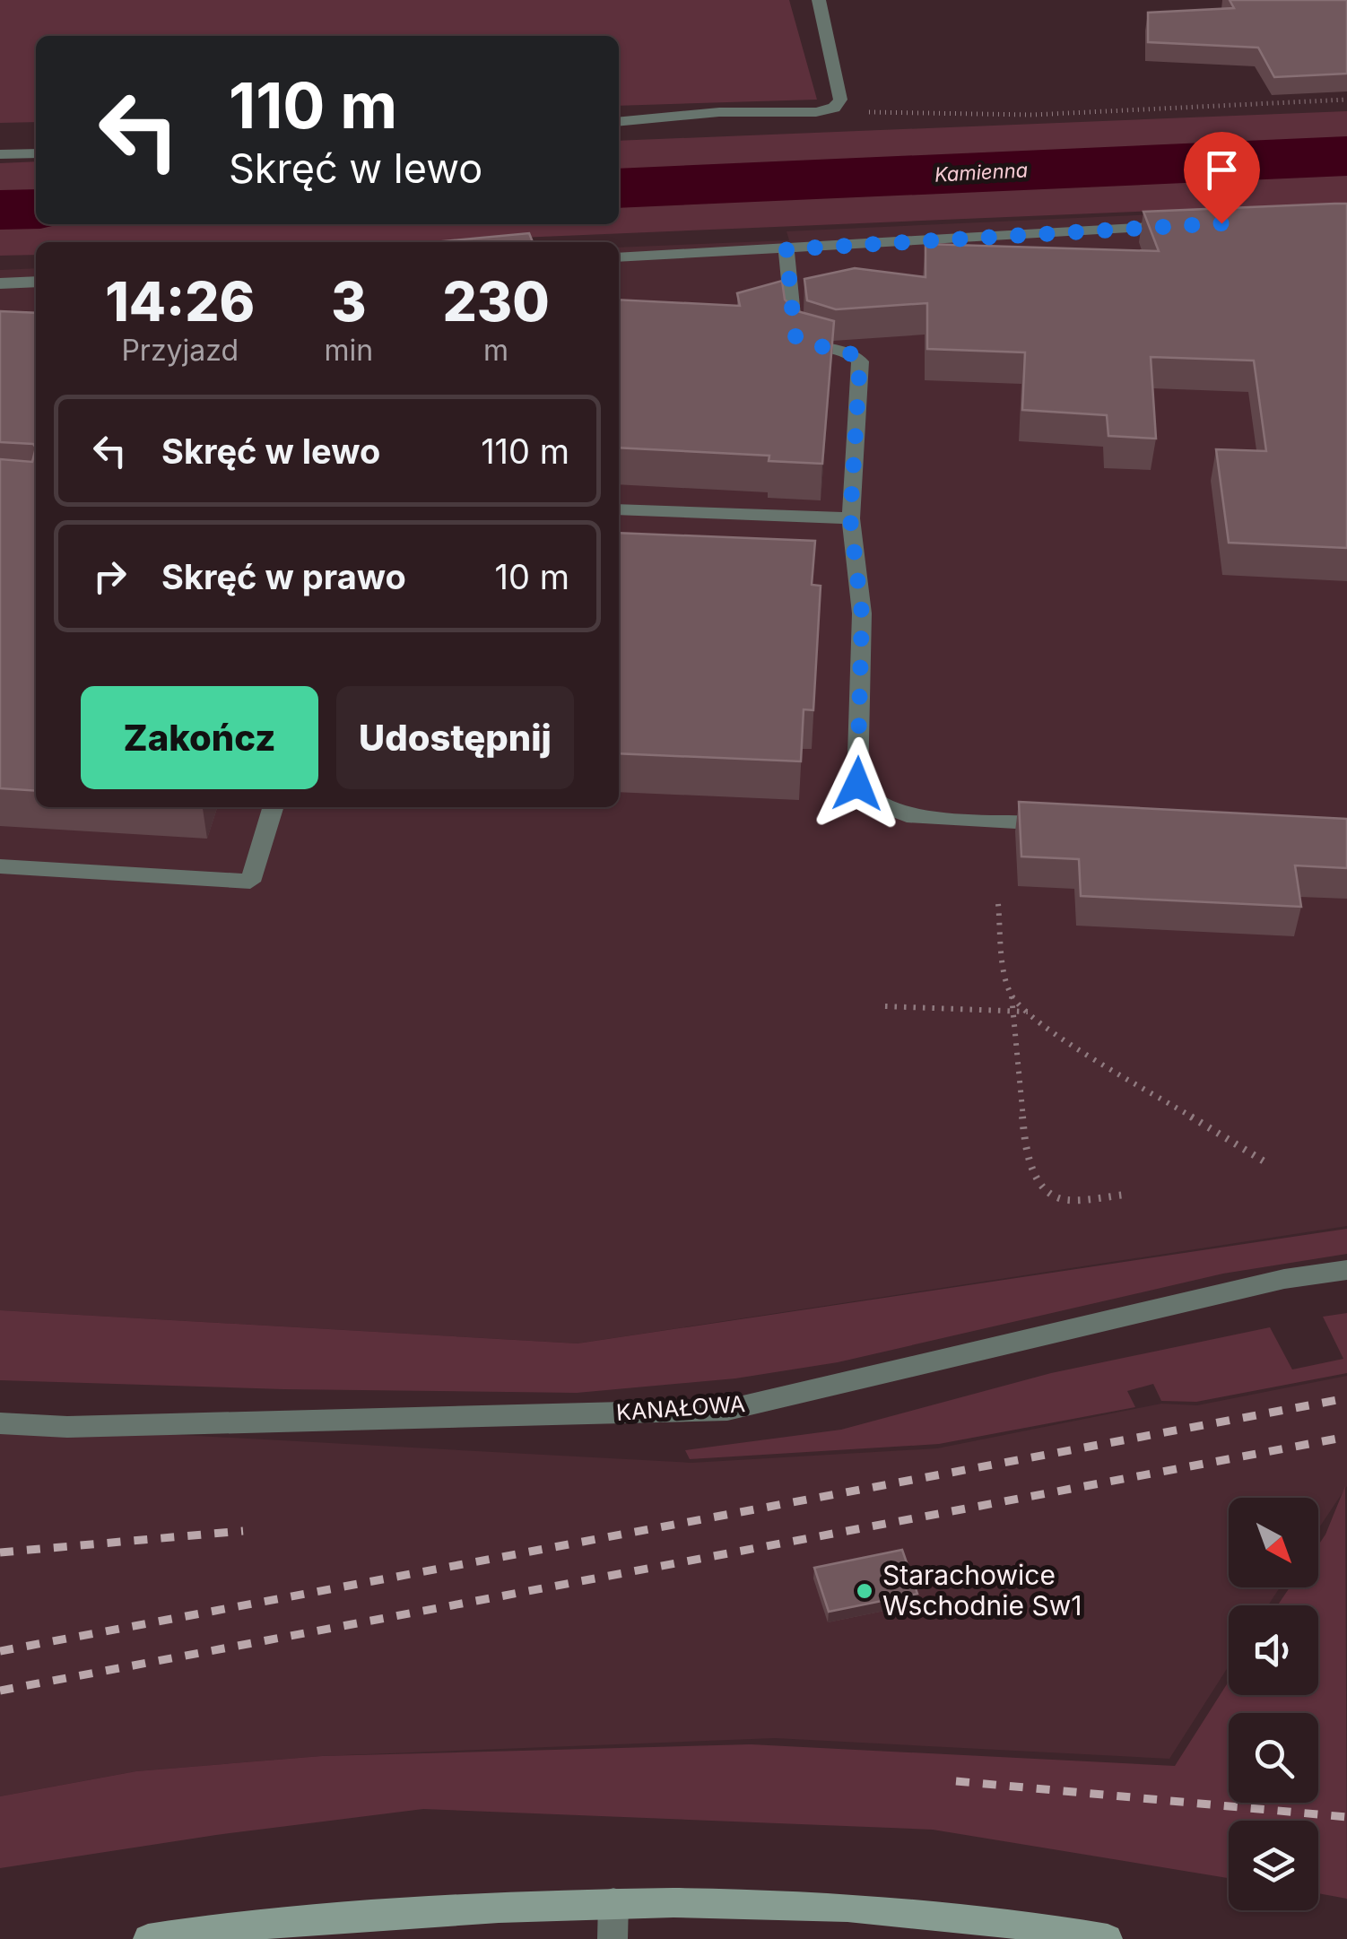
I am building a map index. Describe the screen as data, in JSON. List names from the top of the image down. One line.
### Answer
{"streets":{"street":["KANAŁOWA"]},"water":["Kamienna"],"places":["Starachowice Wschodnie Sw1"],"north":"bottom right","page":{"turn":["110 m","Skręć w lewo"],"eta":["14:26","Przyjazd","3","min","230","m"],"list":[{"name":"Skręć w lewo","value":"110 m"},{"name":"Skręć w prawo","value":"10 m"}],"buttons":["Zakończ","Udostępnij"]}}
